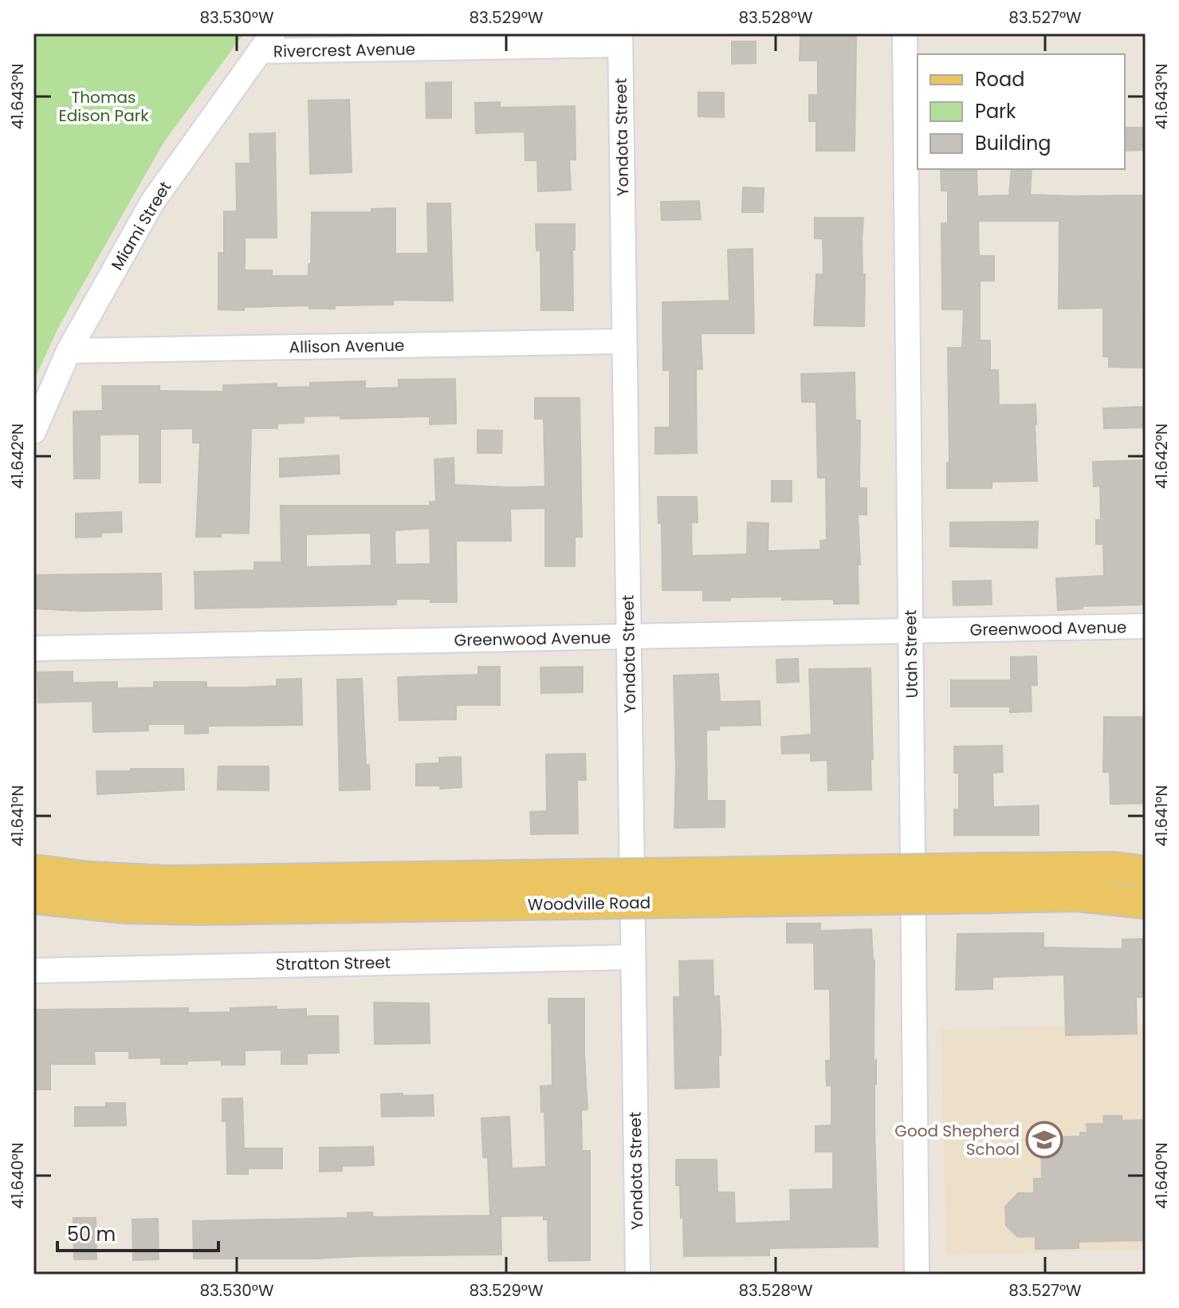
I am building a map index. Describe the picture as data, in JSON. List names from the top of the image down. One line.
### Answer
{"streets":{"main road":["Woodville Road"],"street":["Rivercrest Avenue","Yondota Street","Miami Street","Allison Avenue","Greenwood Avenue","Utah Street","Stratton Street"]},"crossings":[["Rivercrest Avenue","Yondota Street"],["Rivercrest Avenue","Miami Street"],["Yondota Street","Allison Avenue"],["Yondota Street","Greenwood Avenue"],["Yondota Street","Stratton Street"],["Miami Street","Allison Avenue"],["Greenwood Avenue","Utah Street"]],"parks":["Thomas Edison Park"],"places":{"school or university":["Good Shepherd School"]},"legend":["Road","Park","Building"],"scale_bar":"50 m","coordinates":["83.530°W","83.529°W","83.528°W","83.527°W","41.643°N","41.642°N","41.641°N","41.640°N"]}
